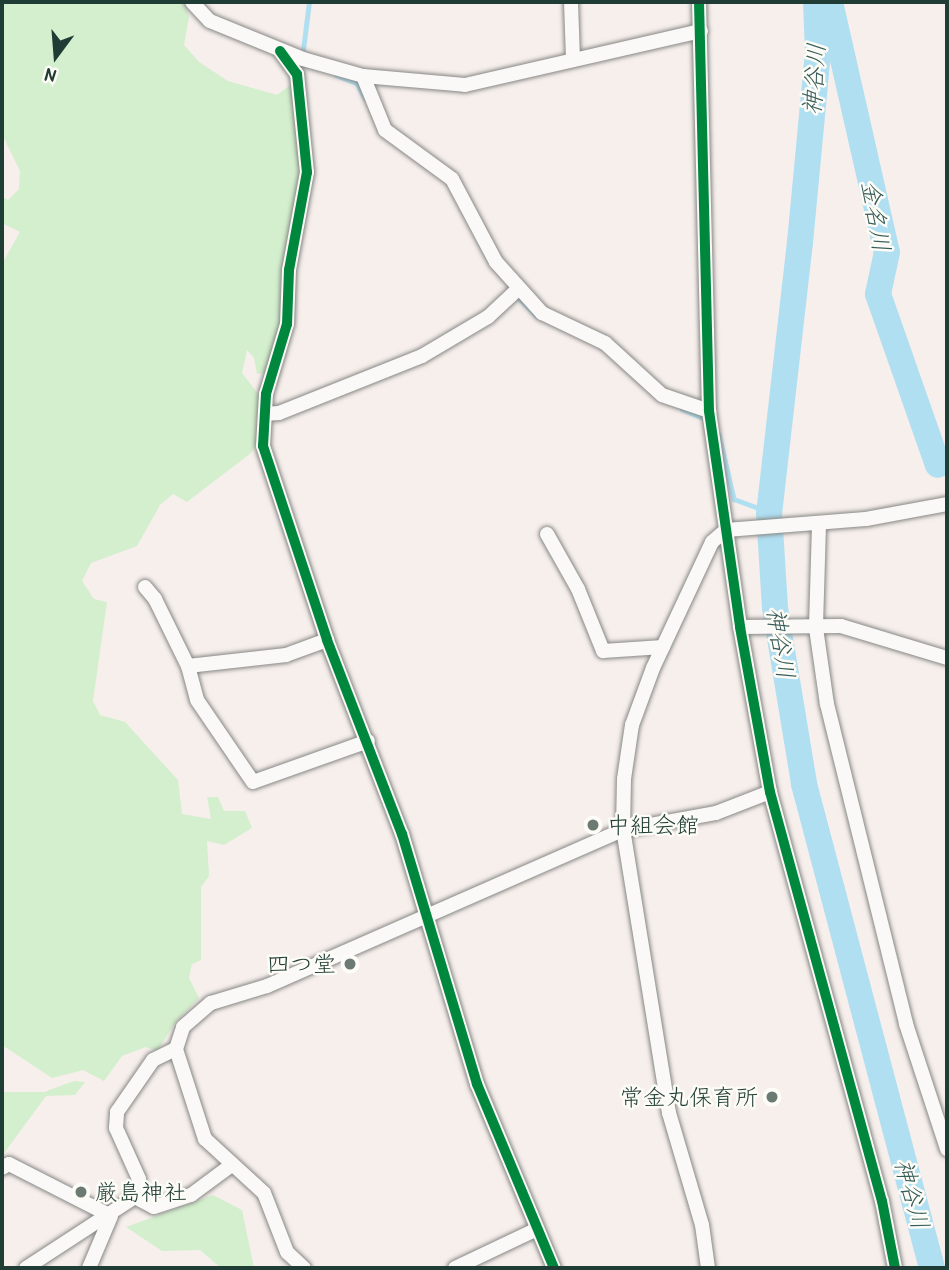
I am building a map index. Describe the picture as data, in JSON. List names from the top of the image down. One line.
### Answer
{"water":["神谷川","金名川"],"places":["中組会館","四つ堂","常金丸保育所","厳島神社"],"north":"bottom"}
